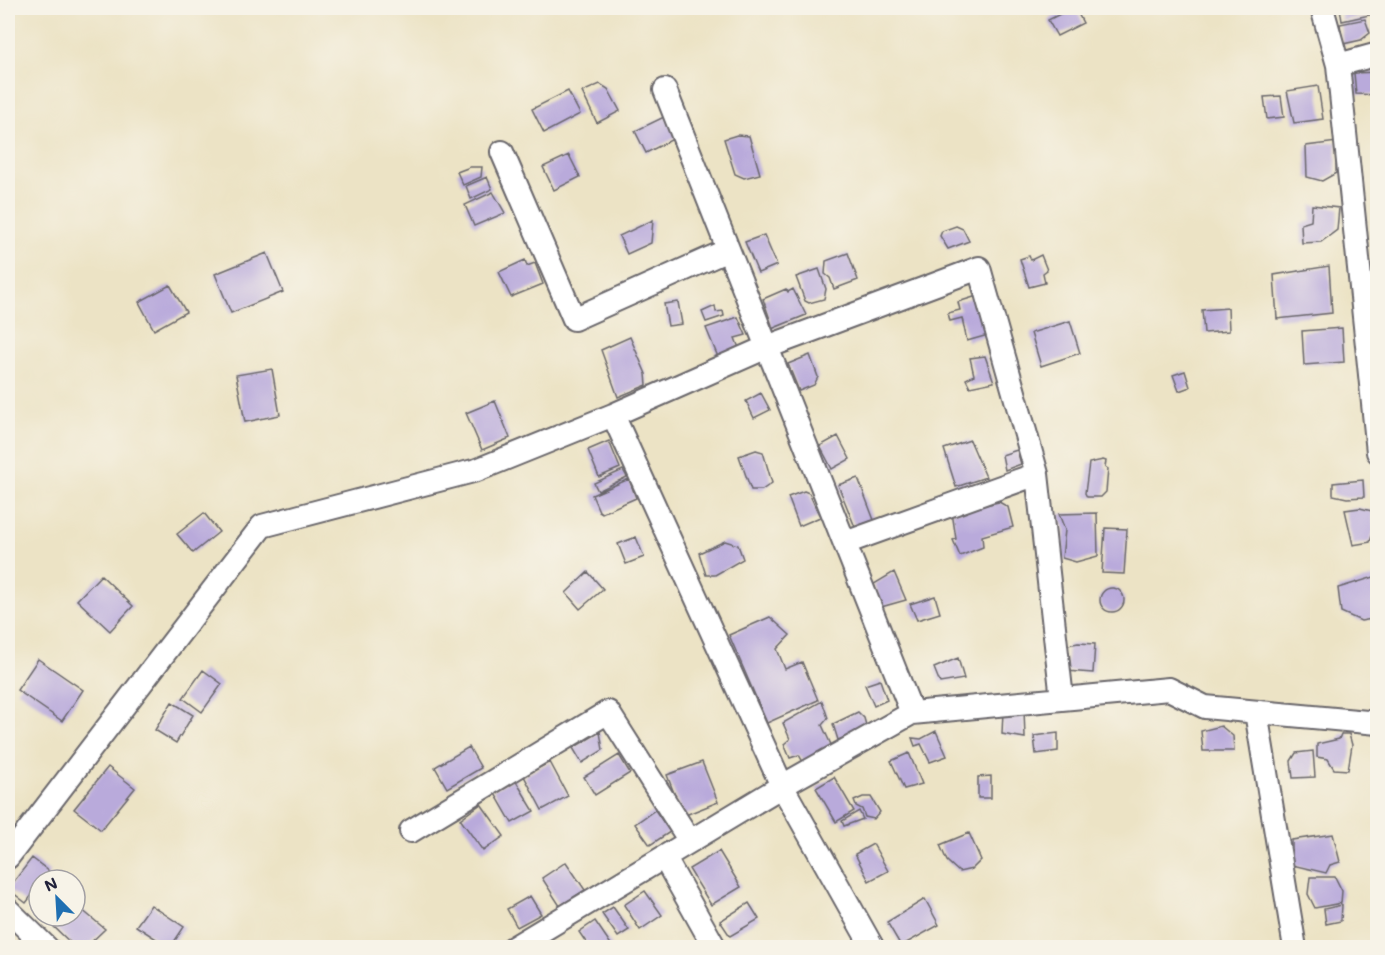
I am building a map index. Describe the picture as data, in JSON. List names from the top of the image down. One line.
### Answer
{"north":"top left"}
